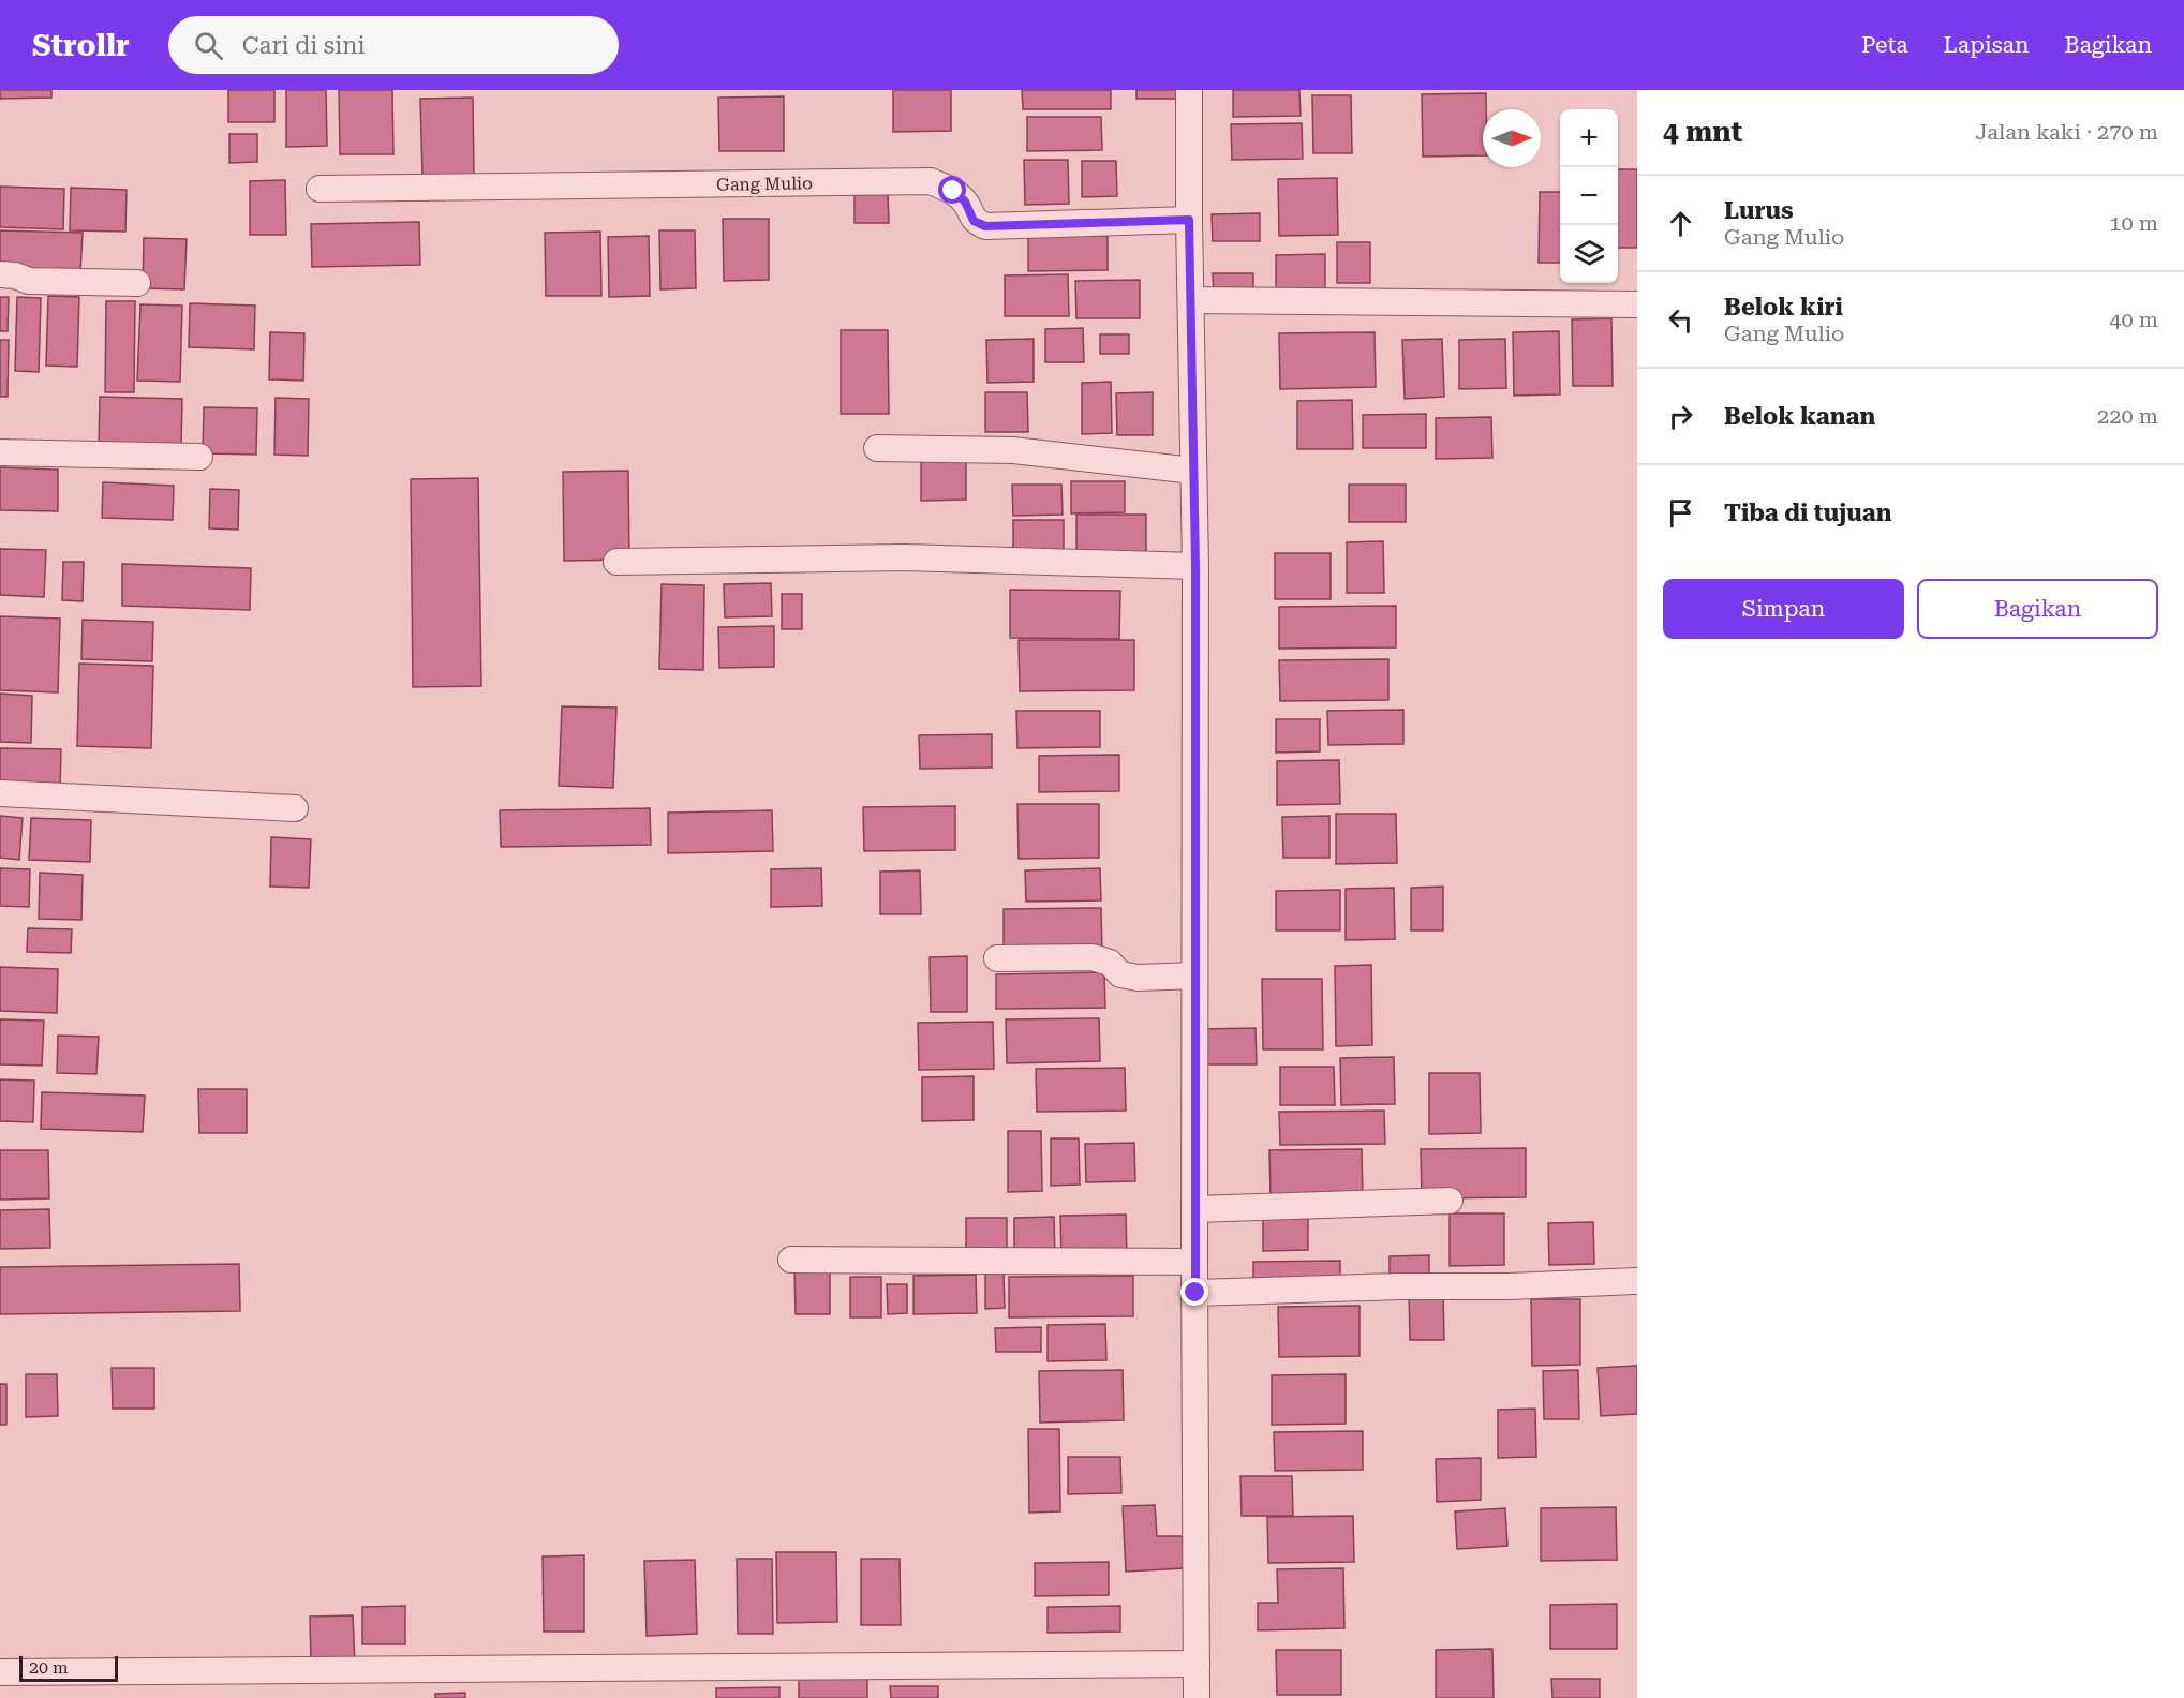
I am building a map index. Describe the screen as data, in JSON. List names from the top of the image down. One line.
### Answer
{"streets":{"street":["Gang Mulio"]},"scale_bar":"20 m","north":"right","page":{"header":"Strollr","search":"Cari di sini","nav":["Peta","Lapisan","Bagikan"],"heading":["4 mnt","Jalan kaki · 270 m"],"map_buttons":["+","−"],"list":[["Lurus","Gang Mulio","10 m"],["Belok kiri","Gang Mulio","40 m"],["Belok kanan","220 m"],"Tiba di tujuan"],"buttons":["Simpan","Bagikan"],"scale":"20 m"}}
